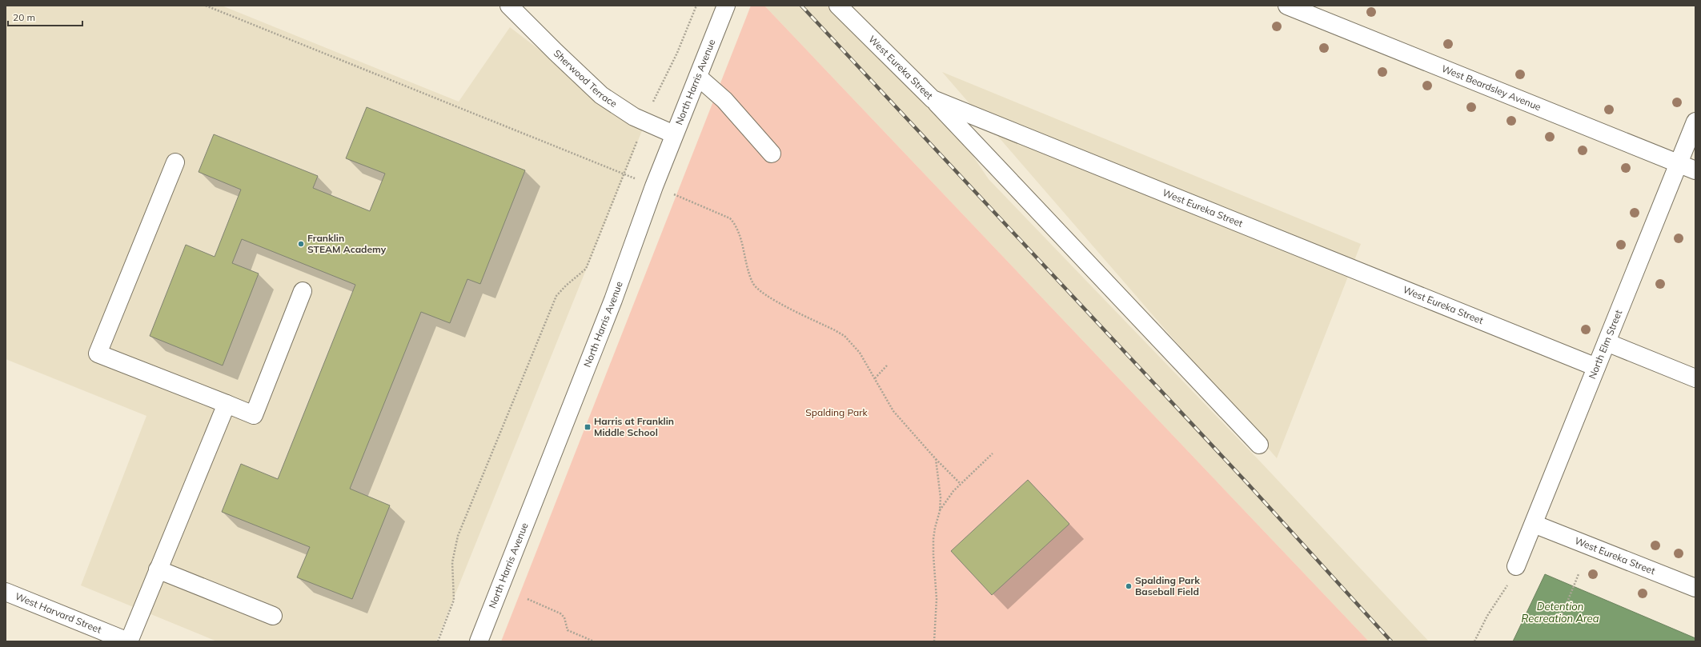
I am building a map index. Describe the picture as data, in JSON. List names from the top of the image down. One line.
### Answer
{"streets":{"street":["West Eureka Street","Sherwood Terrace","North Harris Avenue","West Beardsley Avenue","North Elm Street","West Harvard Street"]},"crossings":[["West Eureka Street","North Elm Street"],["Sherwood Terrace","North Harris Avenue"],["West Beardsley Avenue","North Elm Street"]],"water":["Detention Recreation Area"],"parks":["Spalding Park"],"places":{"other":["Franklin STEAM Academy","Spalding Park Baseball Field"],"transit":["Harris at Franklin Middle School"]},"scale_bar":"20 m"}
